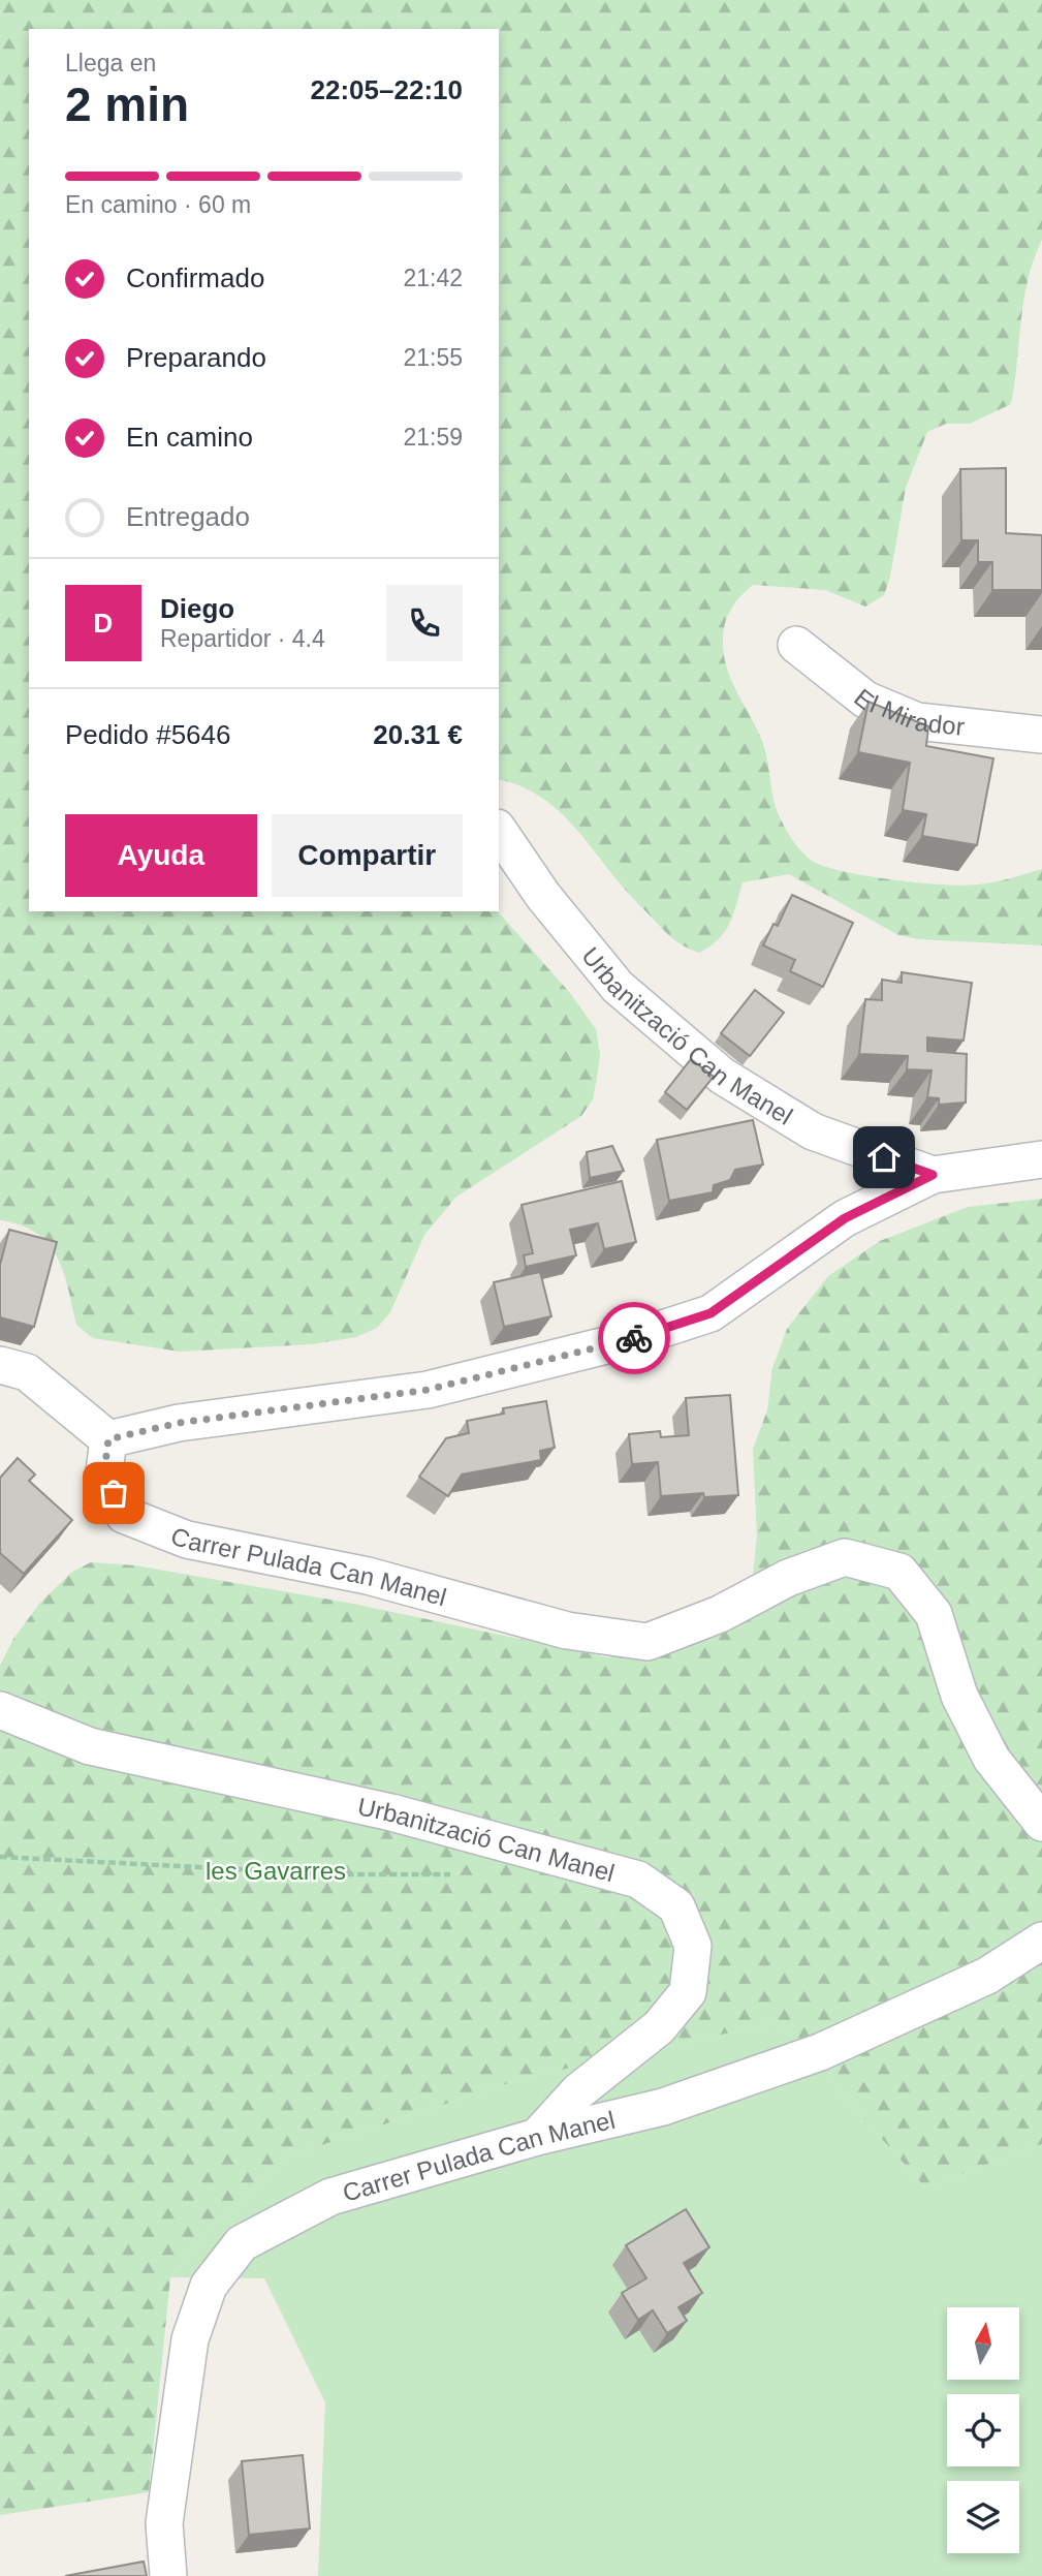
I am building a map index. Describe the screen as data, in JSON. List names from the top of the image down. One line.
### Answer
{"streets":{"street":["El Mirador","Urbanització Can Manel","Carrer Pulada Can Manel"]},"crossings":[["Urbanització Can Manel","Carrer Pulada Can Manel"]],"parks":["les Gavarres"],"north":"top","page":{"heading":["2 min","Llega en","22:05–22:10"],"panel":["Diego","Repartidor · 4.4","Pedido #5646","20.31 €"],"bar":"En camino · 60 m","list":[["Confirmado","21:42"],["Preparando","21:55"],["En camino","21:59"],"Entregado"],"round":"D","buttons":["Ayuda","Compartir"]}}
